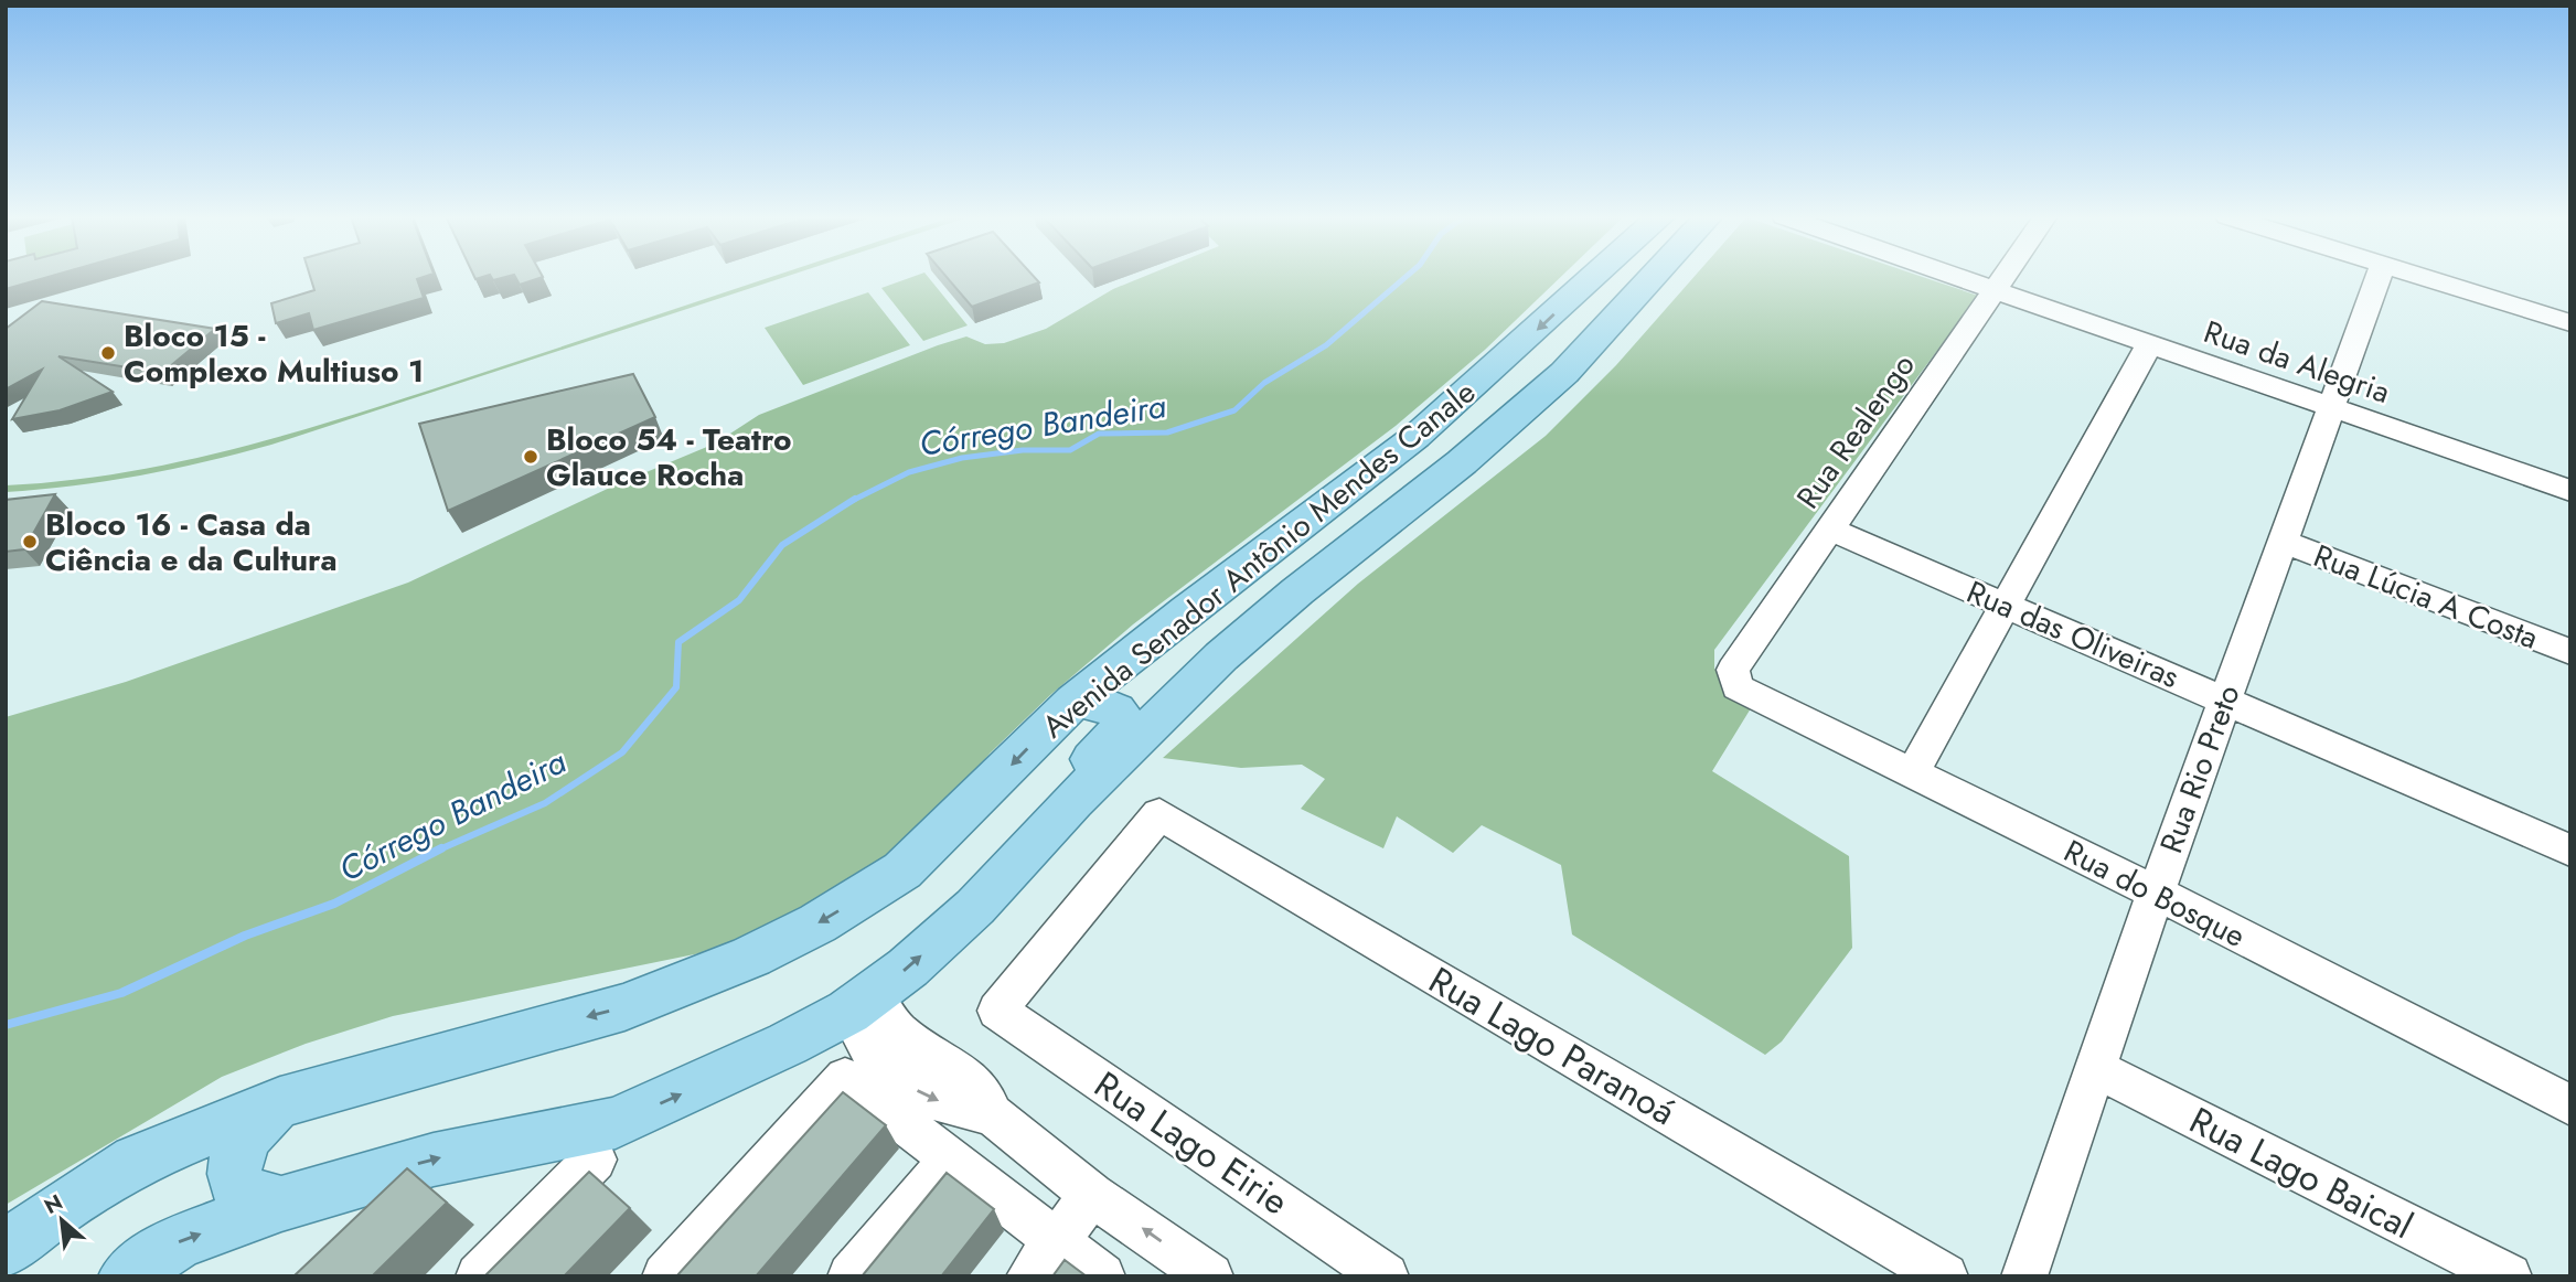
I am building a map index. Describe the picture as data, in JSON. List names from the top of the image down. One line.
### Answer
{"streets":{"main road":["Avenida Senador Antônio Mendes Canale"],"street":["Rua da Alegria","Rua Realengo","Rua Lúcia A Costa","Rua das Oliveiras","Rua Rio Preto","Rua do Bosque","Rua Lago Paranoá","Rua Lago Eirie","Rua Lago Baical"]},"crossings":[["Rua da Alegria","Rua Realengo"],["Rua da Alegria","Rua Rio Preto"],["Rua Realengo","Rua das Oliveiras"],["Rua Realengo","Rua do Bosque"],["Rua Lúcia A Costa","Rua Rio Preto"],["Rua das Oliveiras","Rua Rio Preto"],["Rua Rio Preto","Rua do Bosque"],["Rua Rio Preto","Rua Lago Baical"],["Rua Lago Paranoá","Rua Lago Eirie"]],"water":["Córrego Bandeira"],"places":["Bloco 15 - Complexo Multiuso 1","Bloco 54 - Teatro Glauce Rocha","Bloco 16 - Casa da Ciência e da Cultura"],"north":"top left"}
